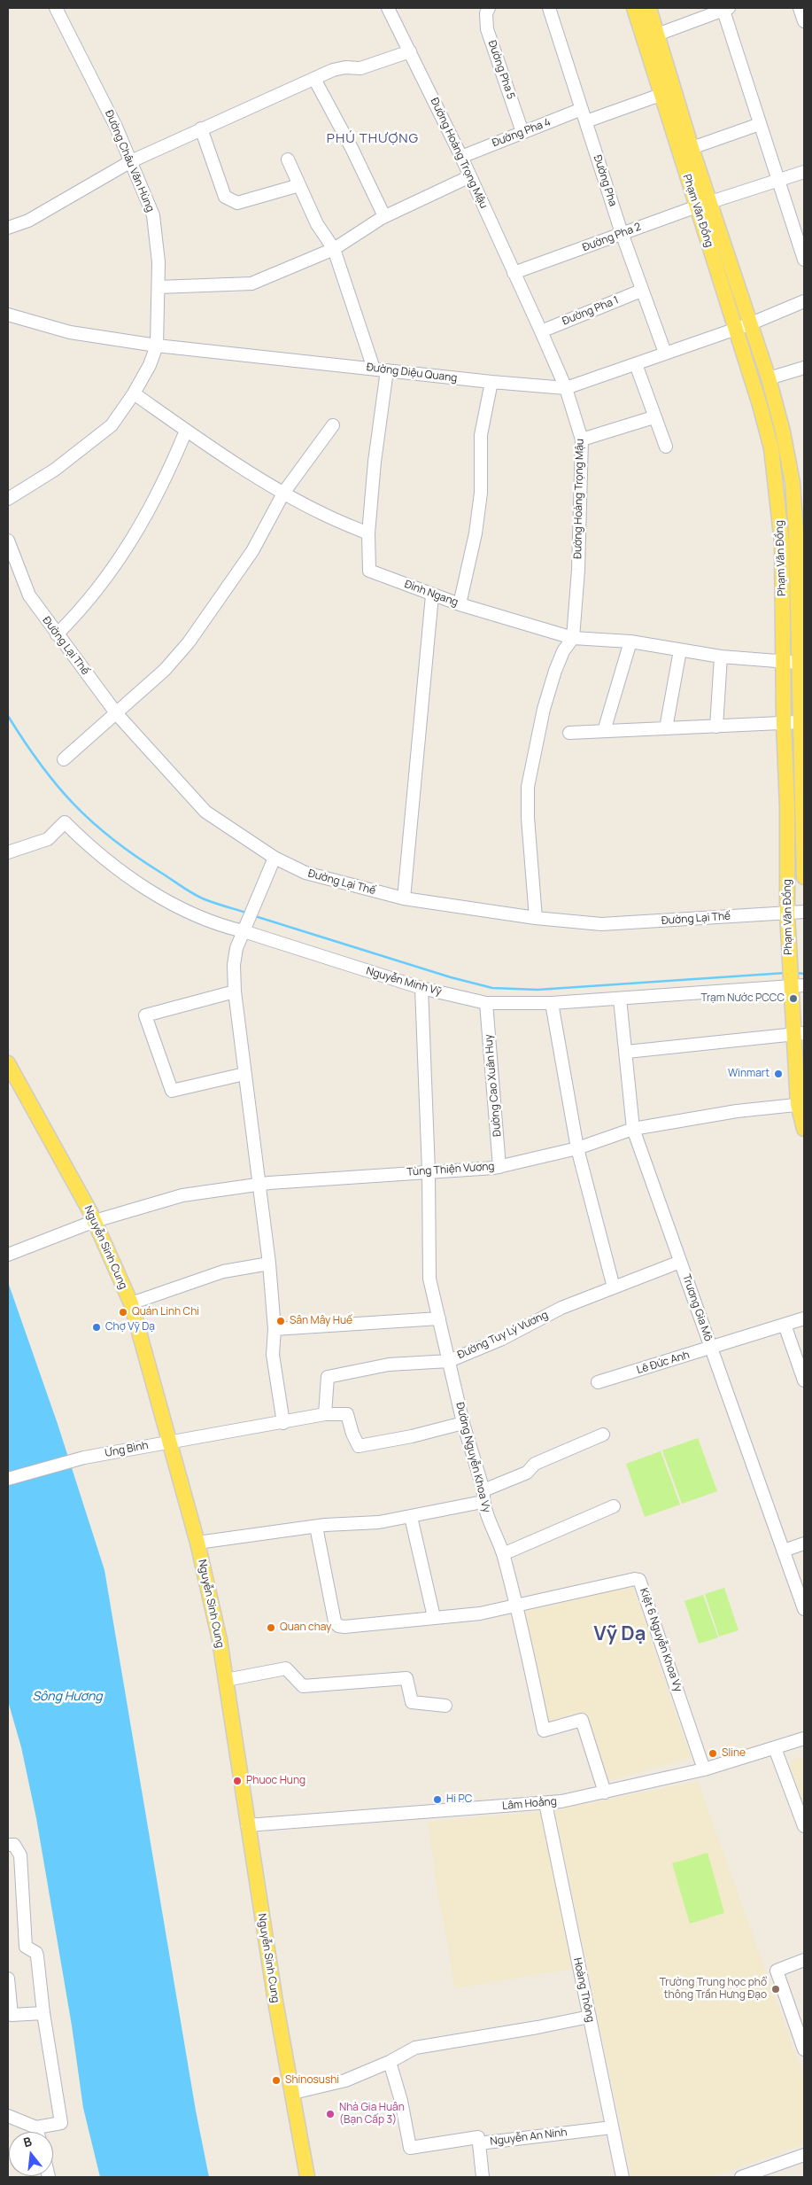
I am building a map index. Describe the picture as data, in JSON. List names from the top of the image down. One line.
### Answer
{"streets":{"main road":["Phạm Văn Đồng","Nguyễn Sinh Cung"],"street":["Đường Pha 5","Đường Pha 4","Đường Hoàng Trọng Mậu","Đường Châu Văn Hùng","Đường Pha","Đường Pha 2","Đường Pha 1","Đường Diệu Quang","Đình Ngang","Đường Lại Thế","Nguyễn Minh Vỹ","Đường Cao Xuân Huy","Tùng Thiện Vương","Trương Gia Mô","Đường Tuy Lý Vương","Lê Đức Anh","Ưng Bình","Đường Nguyễn Khoa Vy","Kiệt 6 Nguyễn Khoa Vy","Lâm Hoằng","Hoàng Thông","Nguyễn An Ninh"]},"crossings":[["Đường Pha 5","Đường Pha 4"],["Đường Pha 4","Đường Hoàng Trọng Mậu"],["Đường Pha 4","Đường Pha"],["Đường Hoàng Trọng Mậu","Đường Pha 2"],["Đường Hoàng Trọng Mậu","Đường Pha 1"],["Đường Hoàng Trọng Mậu","Đường Diệu Quang"],["Đường Hoàng Trọng Mậu","Đình Ngang"],["Đường Hoàng Trọng Mậu","Đường Lại Thế"],["Đường Châu Văn Hùng","Đường Diệu Quang"],["Đường Pha","Đường Pha 2"],["Đường Pha","Đường Pha 1"],["Đường Pha","Đường Diệu Quang"],["Phạm Văn Đồng","Đường Pha 2"],["Phạm Văn Đồng","Đường Diệu Quang"],["Phạm Văn Đồng","Đình Ngang"],["Phạm Văn Đồng","Đường Lại Thế"],["Phạm Văn Đồng","Nguyễn Minh Vỹ"],["Phạm Văn Đồng","Tùng Thiện Vương"],["Nguyễn Minh Vỹ","Đường Cao Xuân Huy"],["Nguyễn Minh Vỹ","Trương Gia Mô"],["Nguyễn Minh Vỹ","Đường Nguyễn Khoa Vy"],["Đường Cao Xuân Huy","Tùng Thiện Vương"],["Tùng Thiện Vương","Nguyễn Sinh Cung"],["Tùng Thiện Vương","Trương Gia Mô"],["Tùng Thiện Vương","Đường Nguyễn Khoa Vy"],["Nguyễn Sinh Cung","Ưng Bình"],["Nguyễn Sinh Cung","Lâm Hoằng"],["Trương Gia Mô","Đường Tuy Lý Vương"],["Trương Gia Mô","Lê Đức Anh"],["Đường Tuy Lý Vương","Đường Nguyễn Khoa Vy"],["Đường Nguyễn Khoa Vy","Kiệt 6 Nguyễn Khoa Vy"],["Đường Nguyễn Khoa Vy","Lâm Hoằng"],["Kiệt 6 Nguyễn Khoa Vy","Lâm Hoằng"],["Lâm Hoằng","Hoàng Thông"],["Hoàng Thông","Nguyễn An Ninh"]],"districts":["PHÚ THƯỢNG","Vỹ Dạ"],"water":["Sông Hương"],"places":["Trạm Nước PCCC","Winmart","Quán Linh Chi","Sân Mây Huế","Chợ Vỹ Dạ","Quan chay","Sline","Phuoc Hung","Hi PC","Trường Trung học phổ thông Trần Hưng Đạo","Shinosushi","Nhà Gia Huân (Bạn Cấp 3)"],"north":"top"}
